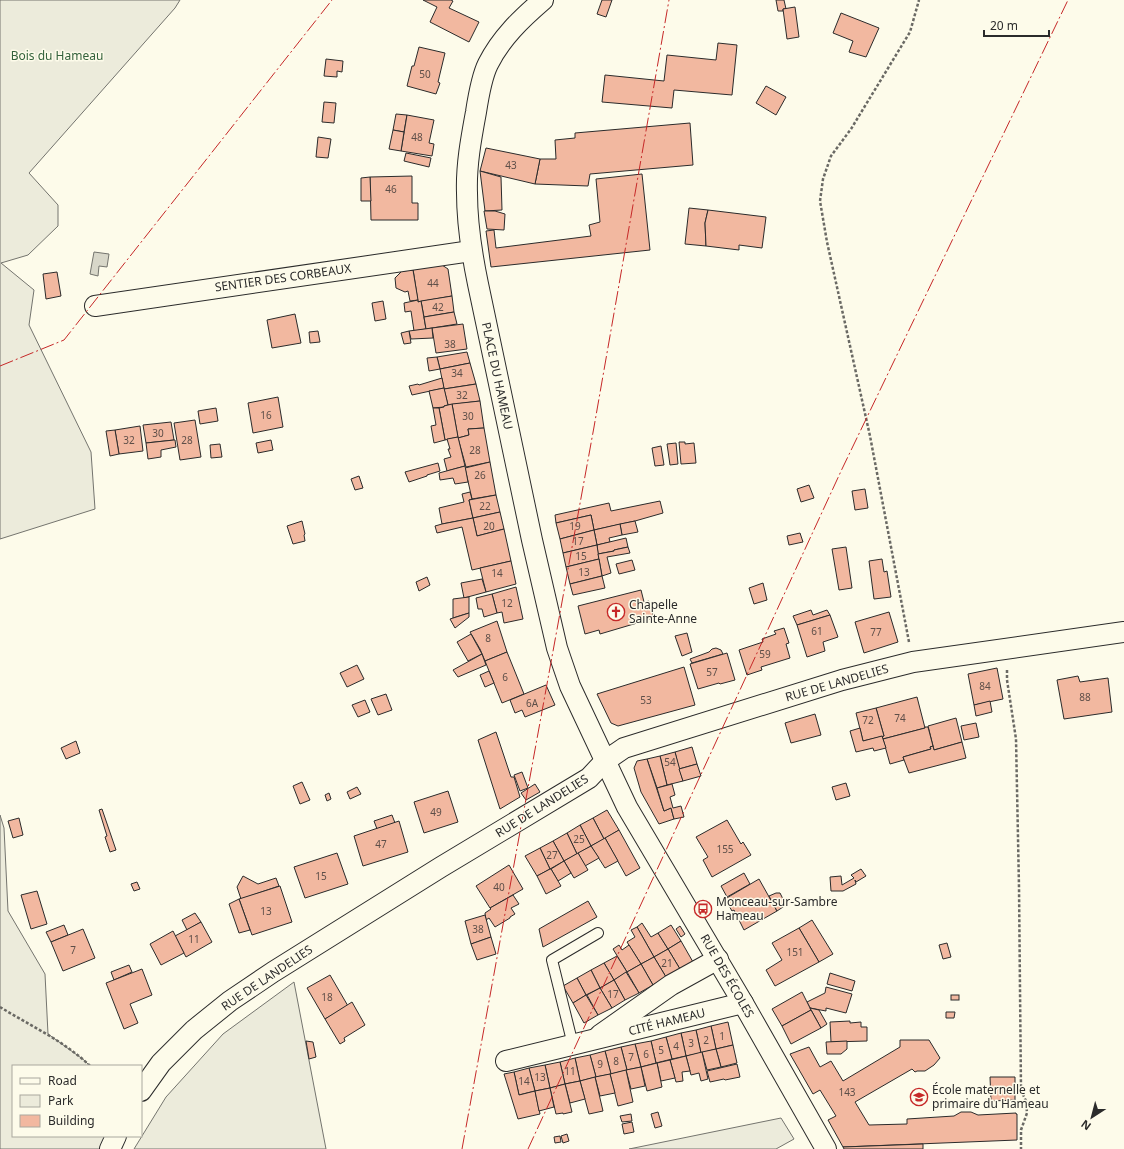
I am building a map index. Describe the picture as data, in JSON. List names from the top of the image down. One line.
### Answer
{"streets":{"street":["SENTIER DES CORBEAUX","PLACE DU HAMEAU","RUE DE LANDELIES","RUE DES ÉCOLES","CITÉ HAMEAU"]},"crossings":[["SENTIER DES CORBEAUX","PLACE DU HAMEAU"],["PLACE DU HAMEAU","RUE DE LANDELIES"],["PLACE DU HAMEAU","RUE DES ÉCOLES"],["RUE DE LANDELIES","RUE DES ÉCOLES"],["RUE DES ÉCOLES","CITÉ HAMEAU"]],"parks":["Bois du Hameau"],"places":{"church":["Chapelle Sainte-Anne"],"bus stop":["Monceau-sur-Sambre Hameau"],"school or university":["École maternelle et primaire du Hameau"]},"house_numbers":["50","48","43","46","44","42","38","34","32","16","30","30","32","28","28","26","22","20","19","17","15","13","14","12","61","77","8","59","57","6","84","88","53","6A","74","72","54","49","25","47","155","27","15","40","13","38","11","7","151","21","17","18","1","2","3","4","5","6","7","8","9","11","13","14","143"],"legend":["Road","Park","Building"],"scale_bar":"20 m","north":"bottom left"}
